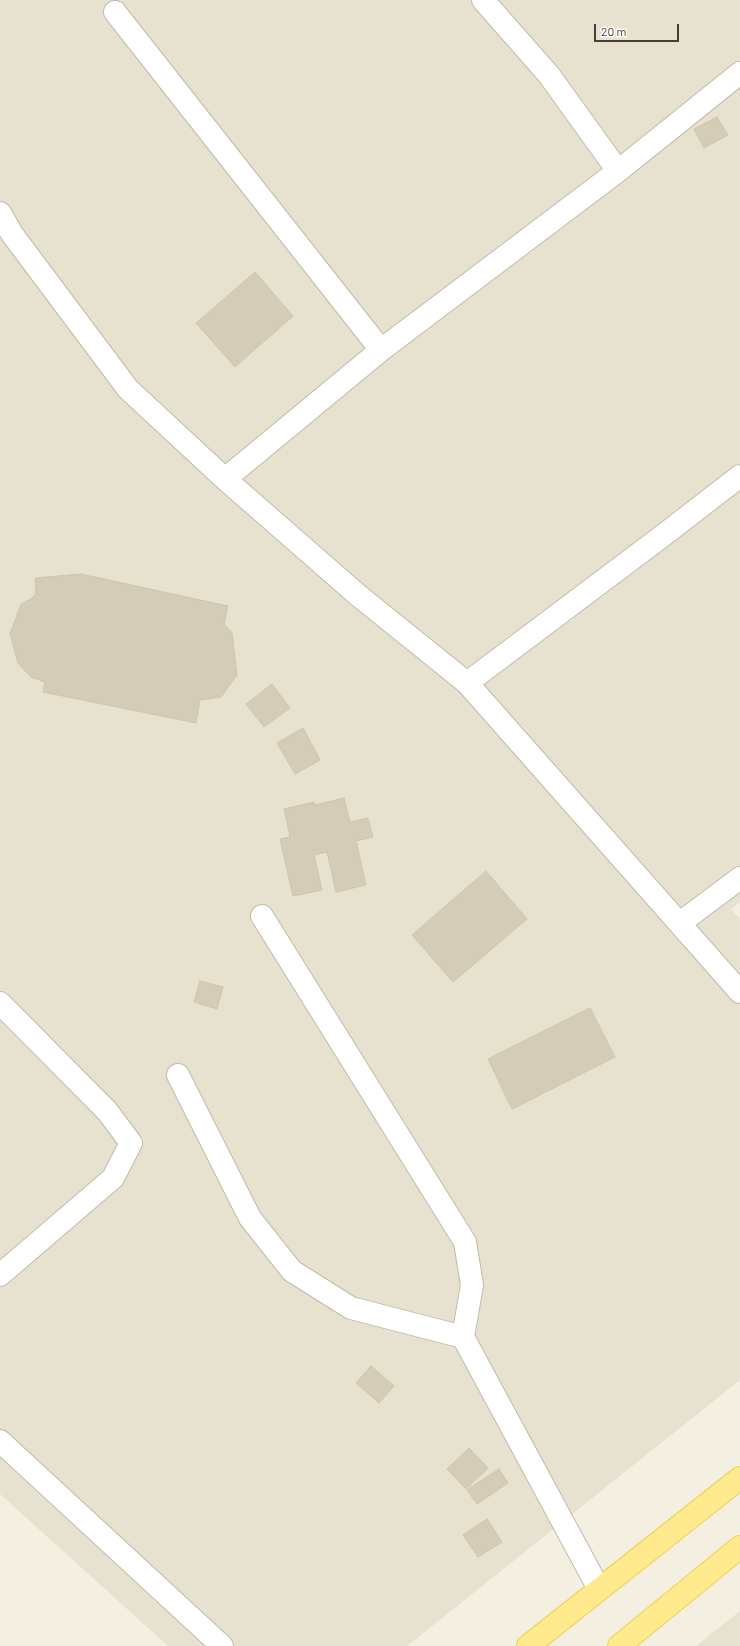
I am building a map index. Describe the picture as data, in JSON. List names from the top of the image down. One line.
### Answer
{"scale_bar":"20 m"}
